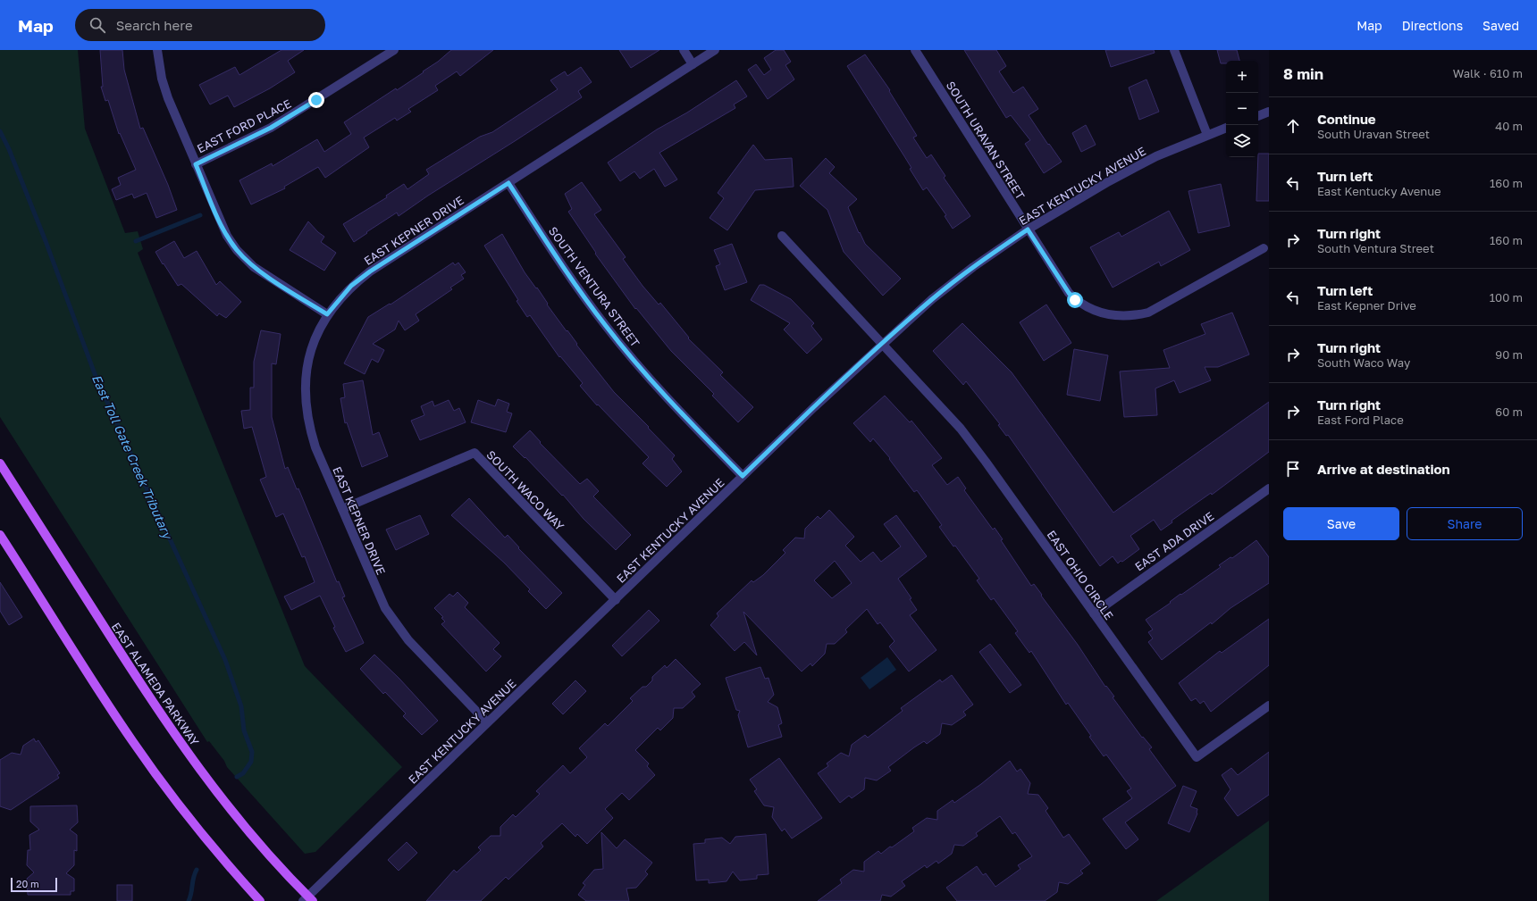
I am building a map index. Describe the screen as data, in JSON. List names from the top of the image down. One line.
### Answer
{"streets":{"main road":["EAST ALAMEDA PARKWAY"],"street":["EAST FORD PLACE","SOUTH URAVAN STREET","EAST KENTUCKY AVENUE","EAST KEPNER DRIVE","SOUTH VENTURA STREET","SOUTH WACO WAY","EAST ADA DRIVE","EAST OHIO CIRCLE"]},"crossings":[["SOUTH URAVAN STREET","EAST KENTUCKY AVENUE"],["EAST KENTUCKY AVENUE","EAST KEPNER DRIVE"],["EAST KENTUCKY AVENUE","SOUTH VENTURA STREET"],["EAST KENTUCKY AVENUE","SOUTH WACO WAY"],["EAST KENTUCKY AVENUE","EAST OHIO CIRCLE"],["EAST KENTUCKY AVENUE","EAST ALAMEDA PARKWAY"],["EAST KEPNER DRIVE","SOUTH VENTURA STREET"],["EAST KEPNER DRIVE","SOUTH WACO WAY"],["EAST ADA DRIVE","EAST OHIO CIRCLE"]],"water":["East Toll Gate Creek Tributary"],"scale_bar":"20 m","page":{"header":"Map","search":"Search here","nav":["Map","Directions","Saved"],"heading":["8 min","Walk · 610 m"],"map_buttons":["+","−"],"list":[["Continue","South Uravan Street","40 m"],["Turn left","East Kentucky Avenue","160 m"],["Turn right","South Ventura Street","160 m"],["Turn left","East Kepner Drive","100 m"],["Turn right","South Waco Way","90 m"],["Turn right","East Ford Place","60 m"],"Arrive at destination"],"buttons":["Save","Share"],"scale":"20 m"}}
